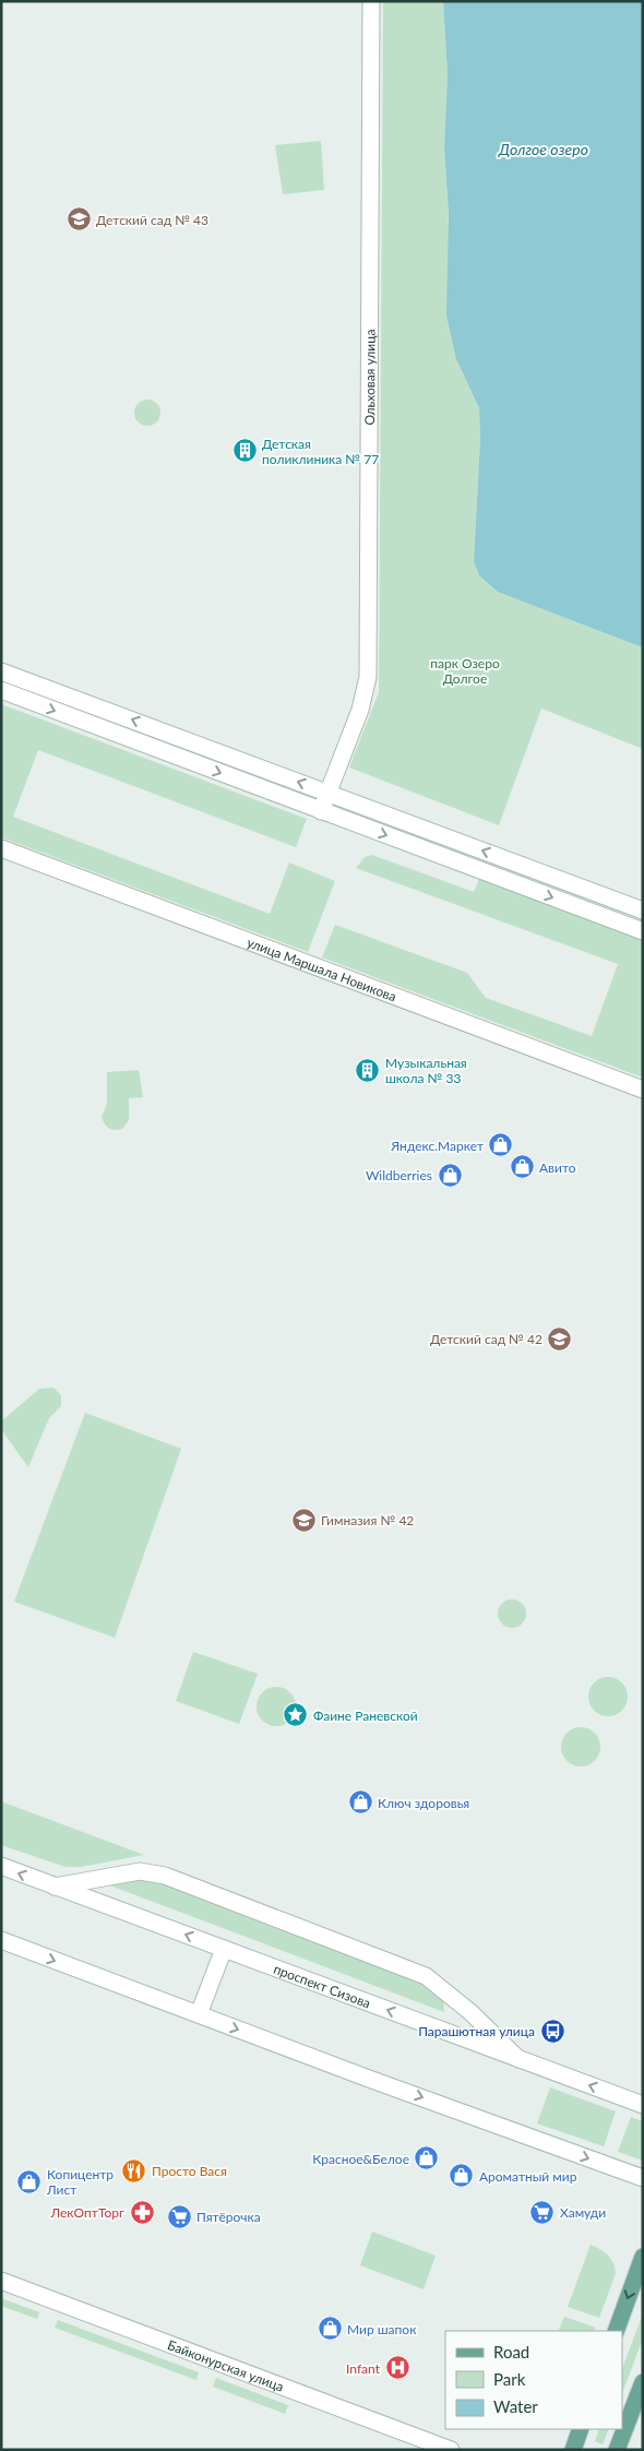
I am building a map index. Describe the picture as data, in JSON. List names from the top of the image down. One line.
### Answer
{"streets":{"street":["Ольховая улица","улица Маршала Новикова","проспект Сизова","Байконурская улица"]},"water":["Долгое озеро"],"parks":["парк Озеро Долгое"],"places":{"school or university":["Детский сад № 43","Детский сад № 42","Гимназия № 42"],"building":["Детская поликлиника № 77","Музыкальная школа № 33"],"shop":["Яндекс.Маркет","Авито","Wildberries","Ключ здоровья","Красное&Белое","Ароматный мир","Копицентр Лист","Мир шапок"],"place":["Фаине Раневской"],"bus stop":["Парашютная улица"],"restaurant":["Просто Вася"],"pharmacy":["ЛекОптТорг"],"supermarket":["Хамуди","Пятёрочка"],"hospital":["Infant"]},"legend":["Road","Park","Water"]}
